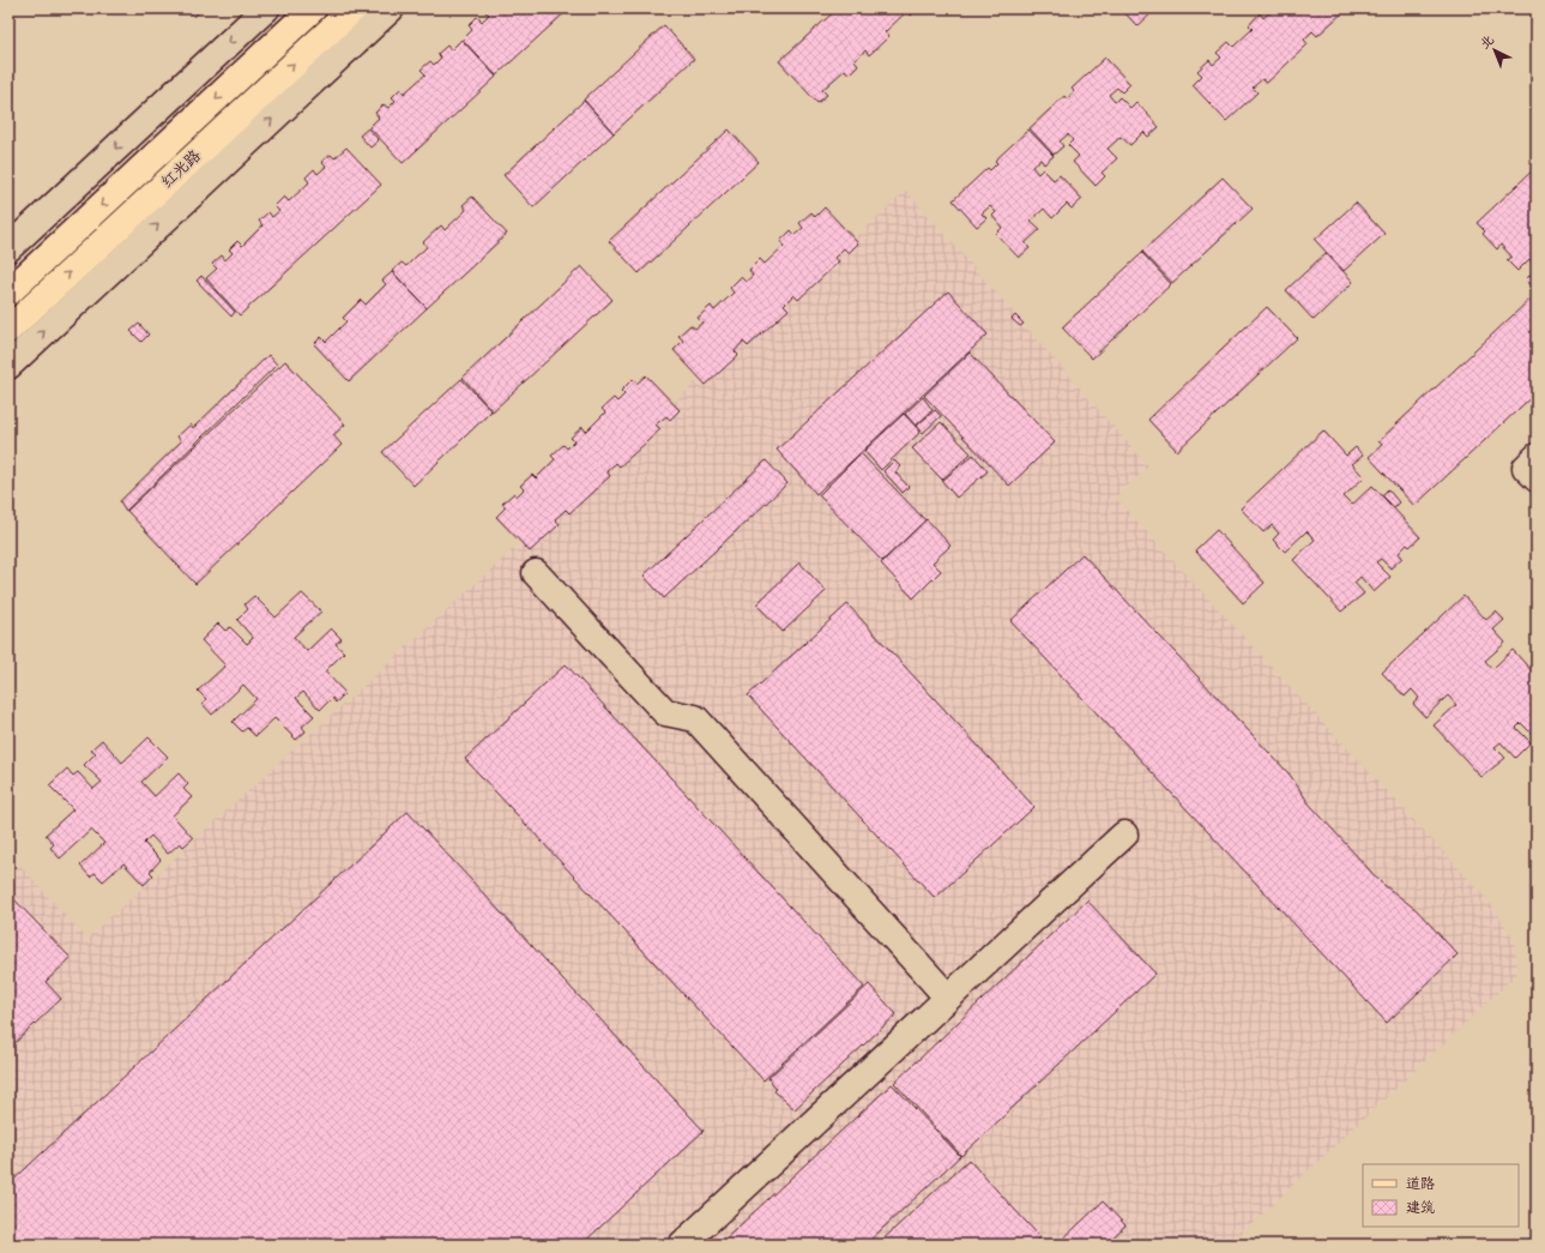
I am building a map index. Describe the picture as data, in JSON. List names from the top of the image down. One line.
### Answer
{"streets":{"main road":["红光路"]},"legend":["道路","建筑"],"north":"top left"}
